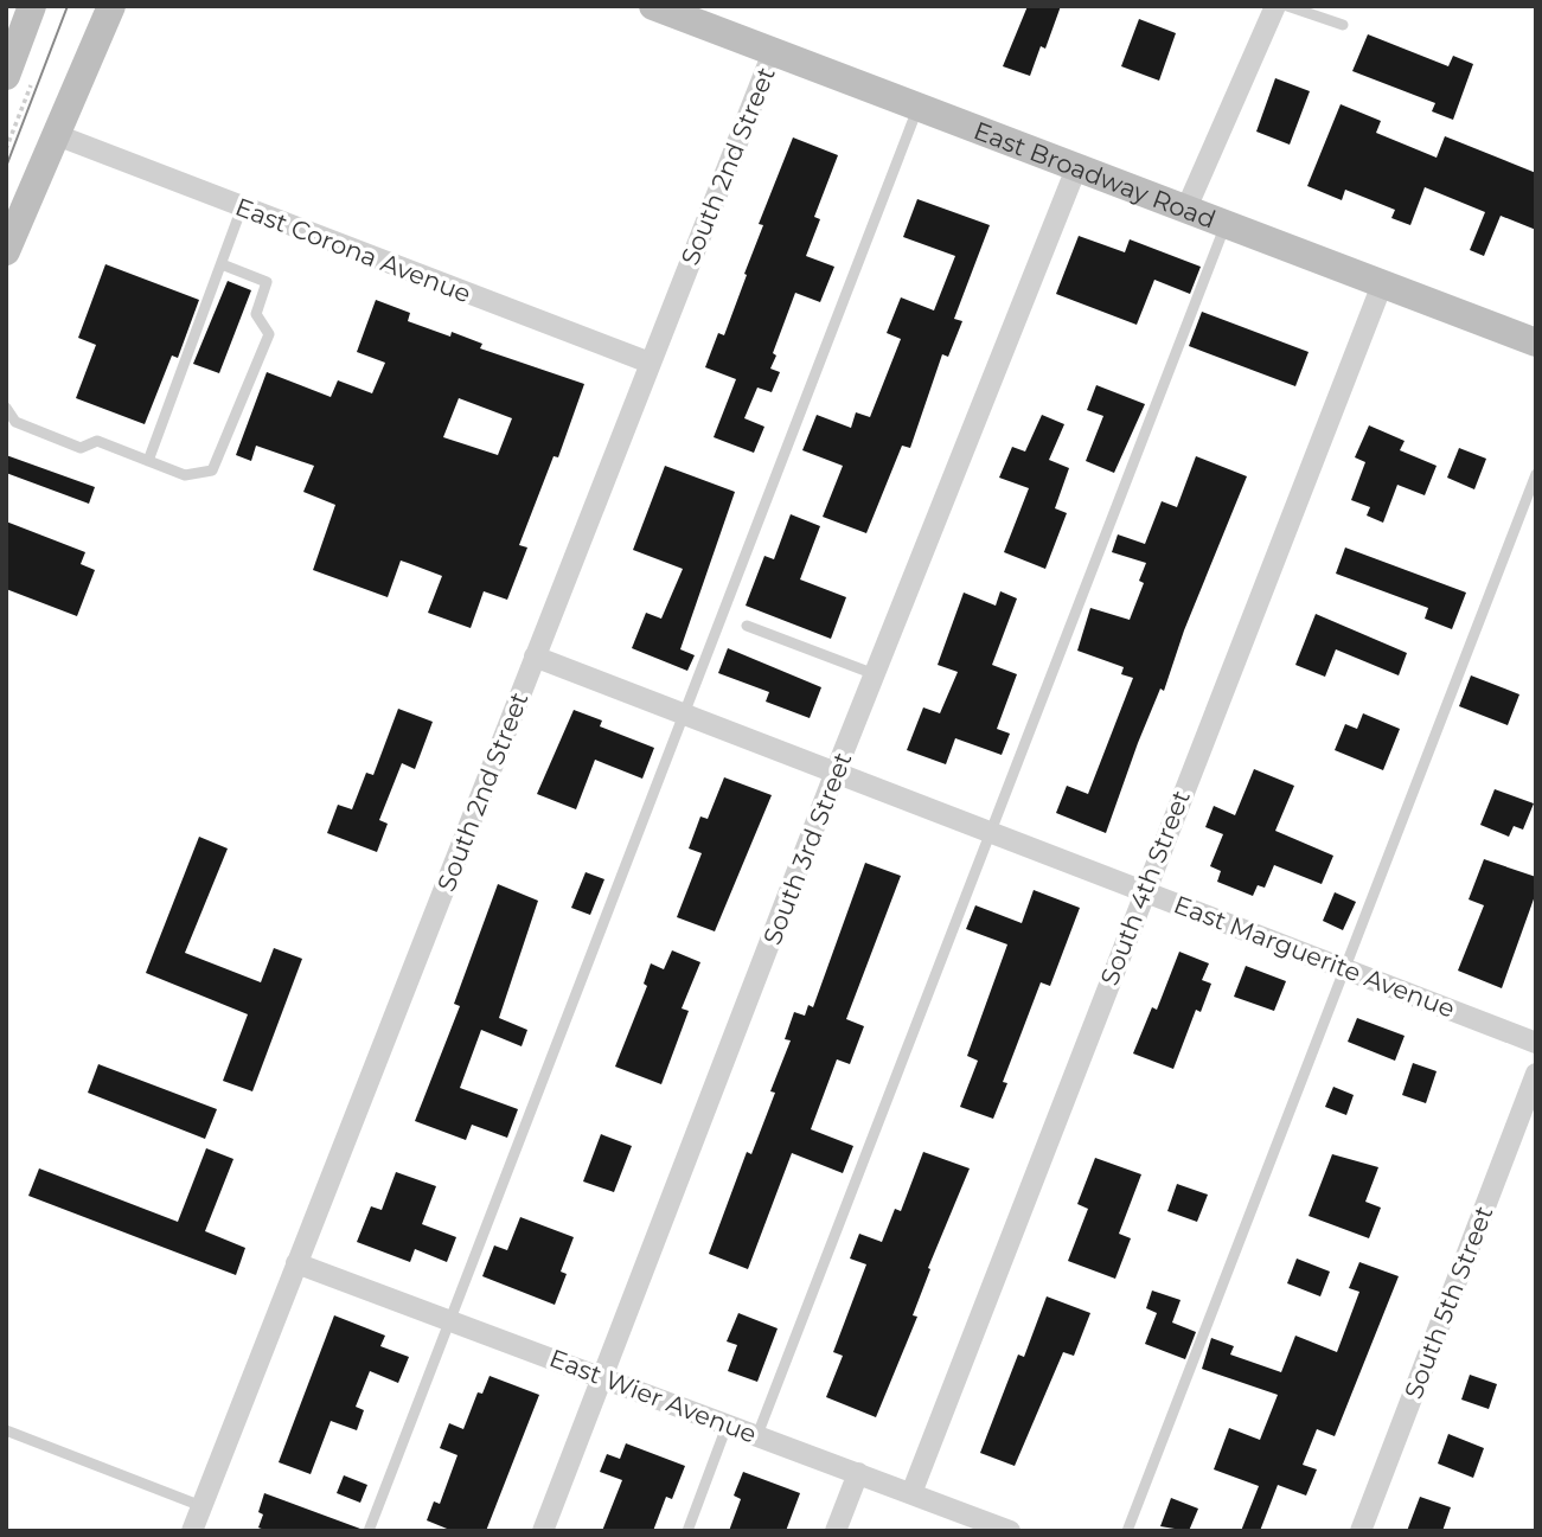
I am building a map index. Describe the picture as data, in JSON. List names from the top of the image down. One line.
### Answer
{"streets":{"main road":["East Broadway Road"],"street":["South 2nd Street","East Corona Avenue","South 3rd Street","South 4th Street","East Marguerite Avenue","South 5th Street","East Wier Avenue"]},"crossings":[["South 2nd Street","East Broadway Road"],["South 2nd Street","East Corona Avenue"],["South 2nd Street","East Marguerite Avenue"],["South 2nd Street","East Wier Avenue"],["East Broadway Road","South 3rd Street"],["East Broadway Road","South 4th Street"],["South 3rd Street","East Marguerite Avenue"],["South 3rd Street","East Wier Avenue"],["South 4th Street","East Marguerite Avenue"],["South 4th Street","East Wier Avenue"]]}
